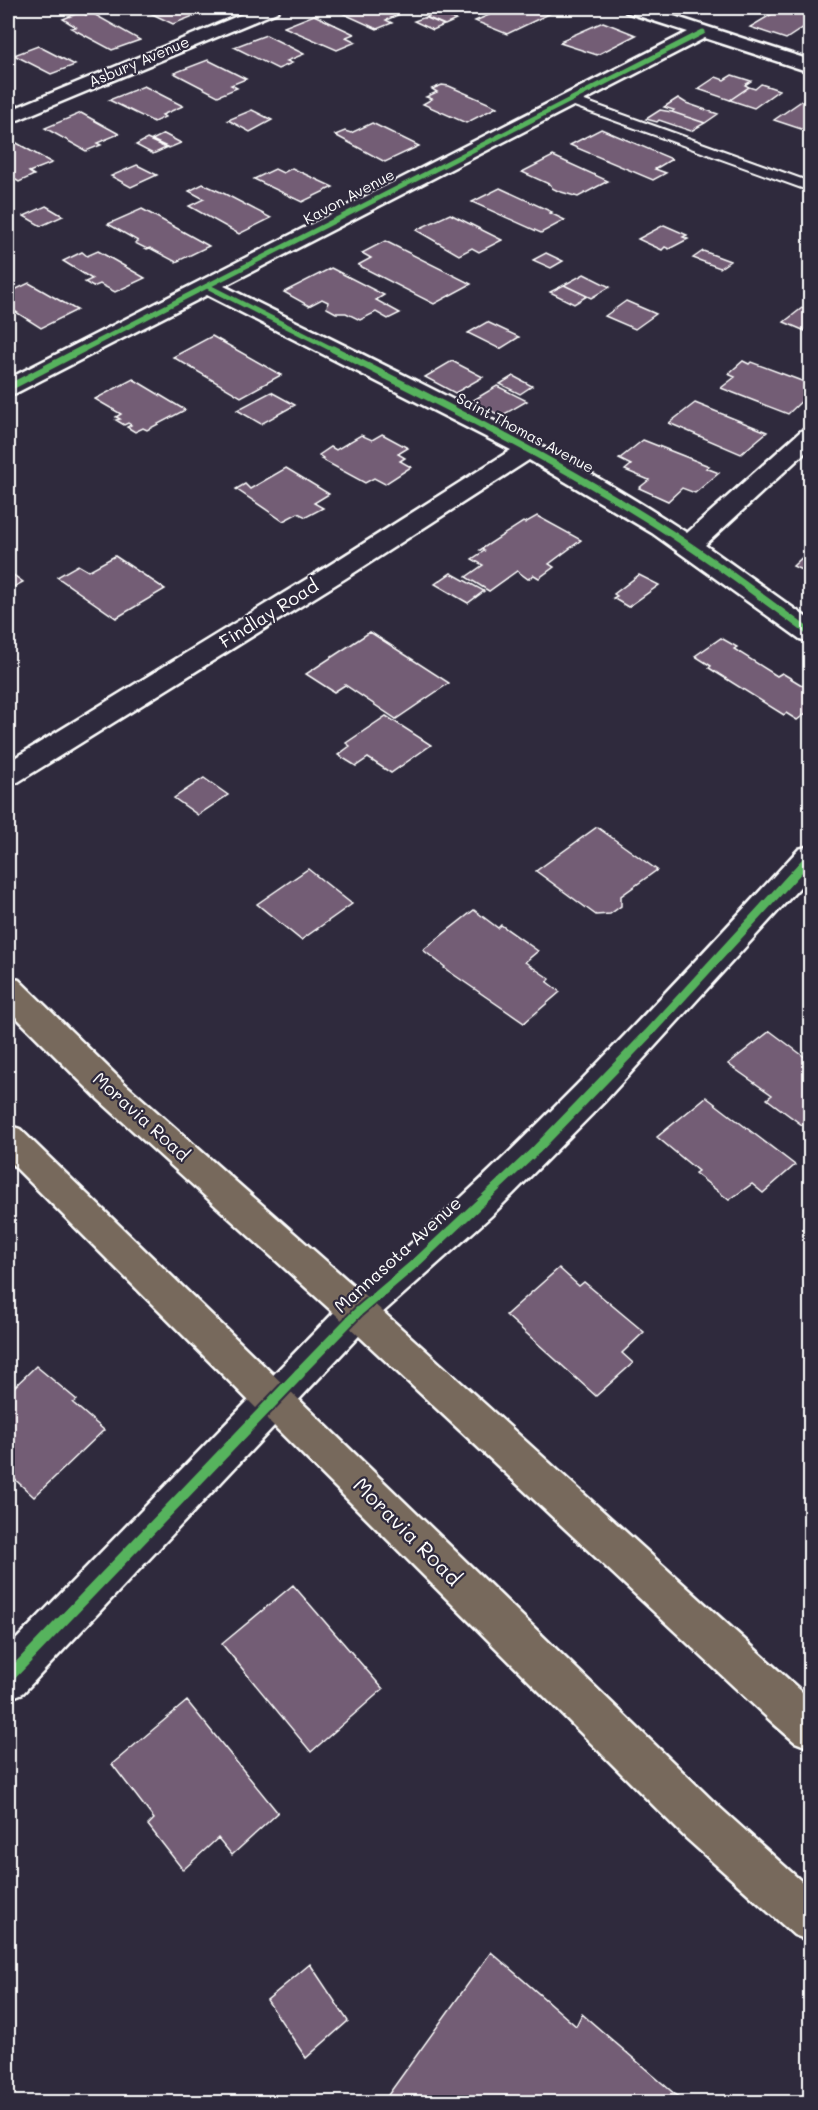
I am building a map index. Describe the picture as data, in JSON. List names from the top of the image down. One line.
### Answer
{"streets":{"main road":["Moravia Road"],"street":["Asbury Avenue","Kavon Avenue","Saint Thomas Avenue","Findlay Road","Mannasota Avenue"]},"crossings":[["Kavon Avenue","Saint Thomas Avenue"],["Saint Thomas Avenue","Findlay Road"],["Moravia Road","Mannasota Avenue"]]}
